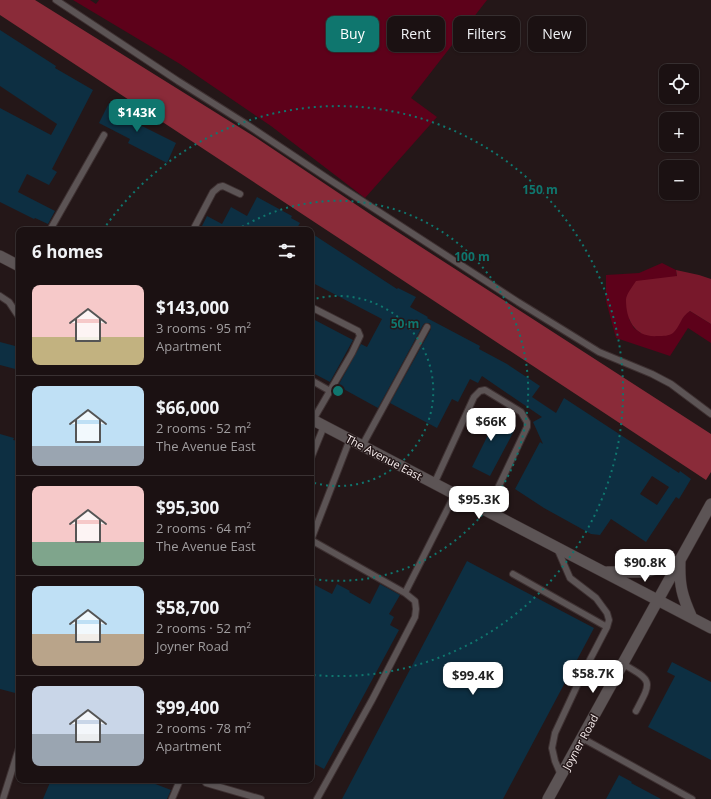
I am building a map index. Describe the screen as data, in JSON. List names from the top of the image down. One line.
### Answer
{"streets":{"street":["The Avenue East","Joyner Road"]},"crossings":[["The Avenue East","Joyner Road"]],"page":{"chip":["Buy","Rent","Filters","New"],"map_buttons":["+","−"],"price":["$143K","$66K","$95.3K","$90.8K","$58.7K","$99.4K"],"heading":"6 homes","list":[{"name":"$143,000","note":"3 rooms · 95 m² · Apartment"},{"name":"$66,000","note":"2 rooms · 52 m² · The Avenue East"},{"name":"$95,300","note":"2 rooms · 64 m² · The Avenue East"},{"name":"$58,700","note":"2 rooms · 52 m² · Joyner Road"},{"name":"$99,400","note":"2 rooms · 78 m² · Apartment"}]},"rings":["150 m","100 m","50 m"]}
